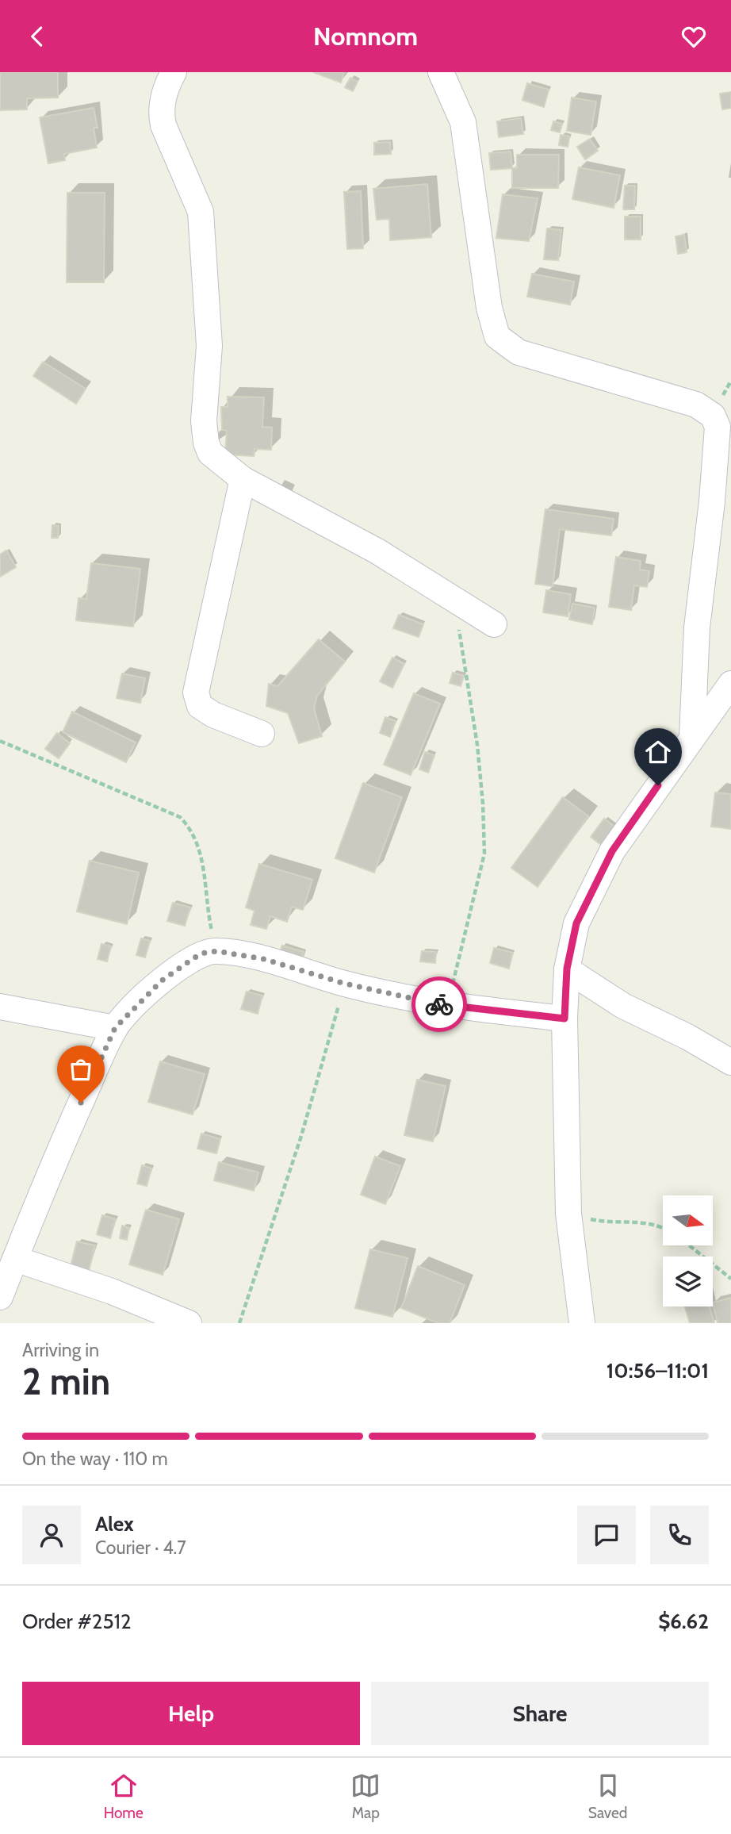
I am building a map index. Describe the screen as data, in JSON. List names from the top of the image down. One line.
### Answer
{"north":"right","page":{"header":"Nomnom","heading":["2 min","Arriving in","10:56–11:01"],"panel":["Alex","Courier · 4.7","Order #2512","$6.62"],"bar":"On the way · 110 m","buttons":["Help","Share"],"tabs":["Home","Map","Saved"]}}
